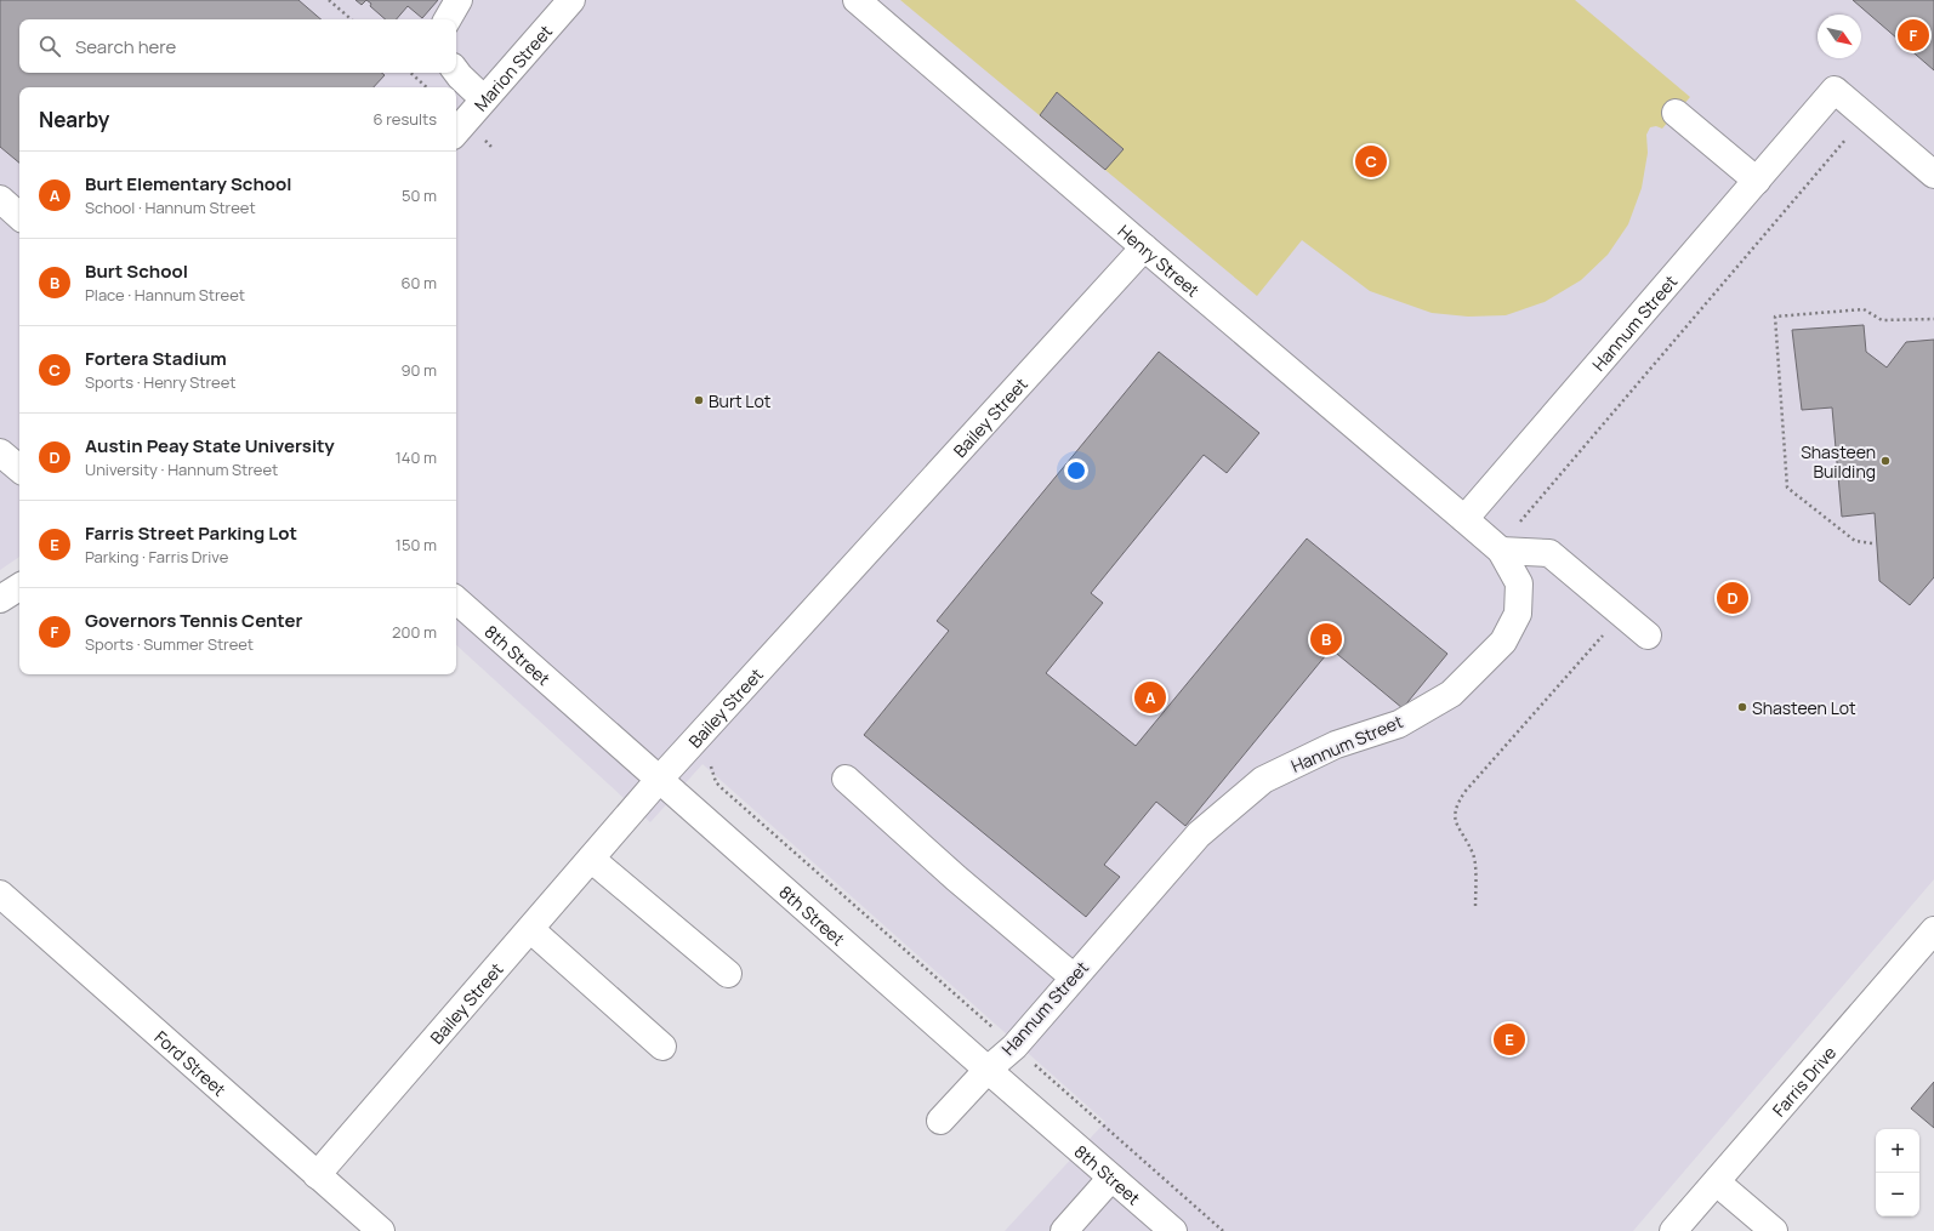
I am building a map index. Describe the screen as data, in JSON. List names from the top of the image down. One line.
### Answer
{"streets":{"street":["Marion Street","Henry Street","Hannum Street","Bailey Street","8th Street","Ford Street","Farris Drive"]},"crossings":[["Henry Street","Hannum Street"],["Henry Street","Bailey Street"],["Hannum Street","8th Street"],["Bailey Street","8th Street"],["Bailey Street","Ford Street"]],"places":["Burt Lot","Shasteen Building","Shasteen Lot"],"north":"bottom right","page":{"pins":["F","C","D","B","A","E"],"search":"Search here","heading":["Nearby","6 results"],"list":[{"mark":"A","name":"Burt Elementary School","note":"School · Hannum Street","value":"50 m"},{"mark":"B","name":"Burt School","note":"Place · Hannum Street","value":"60 m"},{"mark":"C","name":"Fortera Stadium","note":"Sports · Henry Street","value":"90 m"},{"mark":"D","name":"Austin Peay State University","note":"University · Hannum Street","value":"140 m"},{"mark":"E","name":"Farris Street Parking Lot","note":"Parking · Farris Drive","value":"150 m"},{"mark":"F","name":"Governors Tennis Center","note":"Sports · Summer Street","value":"200 m"}],"map_buttons":["+","−"]}}
